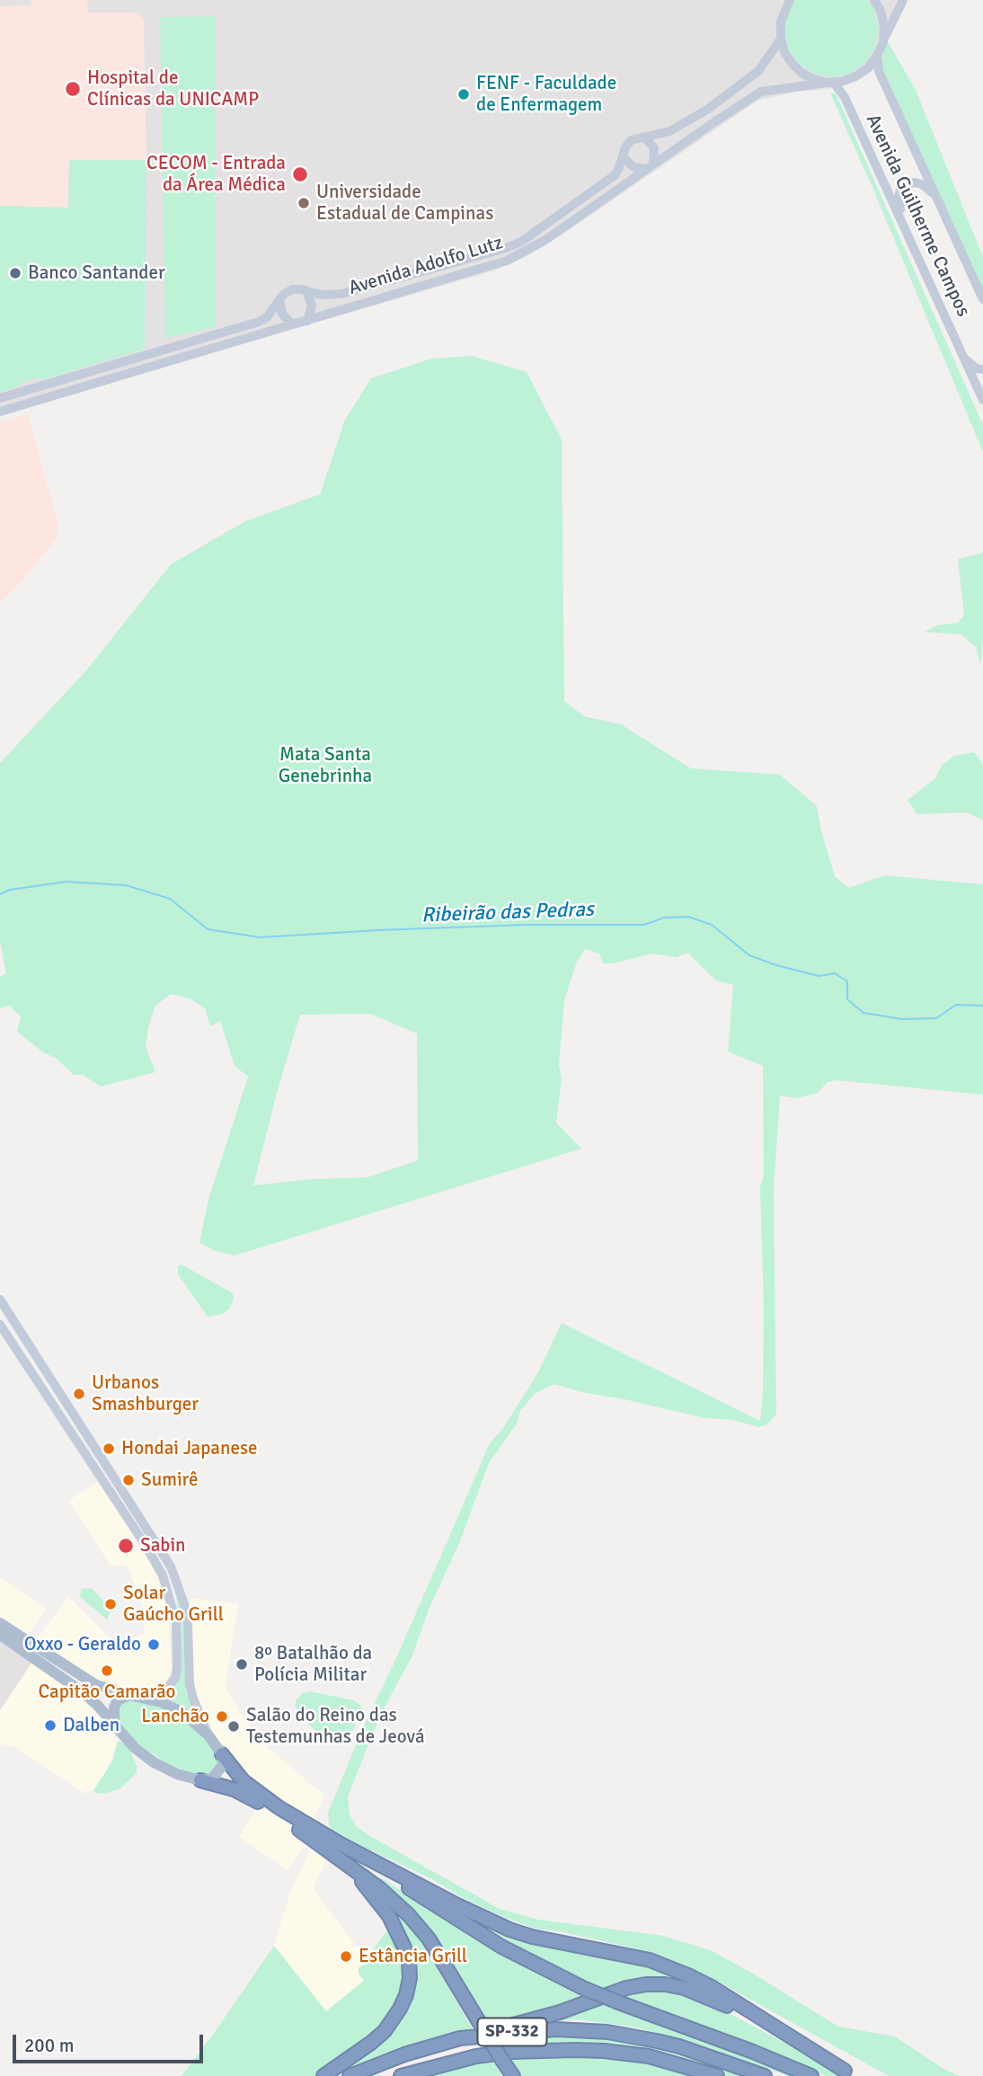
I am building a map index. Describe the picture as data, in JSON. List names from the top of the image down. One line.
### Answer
{"streets":{"highway":["SP-332"],"main road":["Avenida Guilherme Campos","Avenida Adolfo Lutz"]},"crossings":[["Avenida Guilherme Campos","Avenida Adolfo Lutz"]],"water":["Ribeirão das Pedras"],"parks":["Mata Santa Genebrinha"],"places":["Hospital de Clínicas da UNICAMP","FENF - Faculdade de Enfermagem","CECOM - Entrada da Área Médica","Universidade Estadual de Campinas","Banco Santander","Urbanos Smashburger","Hondai Japanese","Sumirê","Sabin","Solar Gaúcho Grill","Oxxo - Geraldo","8º Batalhão da Polícia Militar","Capitão Camarão","Lanchão","Dalben","Salão do Reino das Testemunhas de Jeová","Estância Grill"],"scale_bar":"200 m"}
